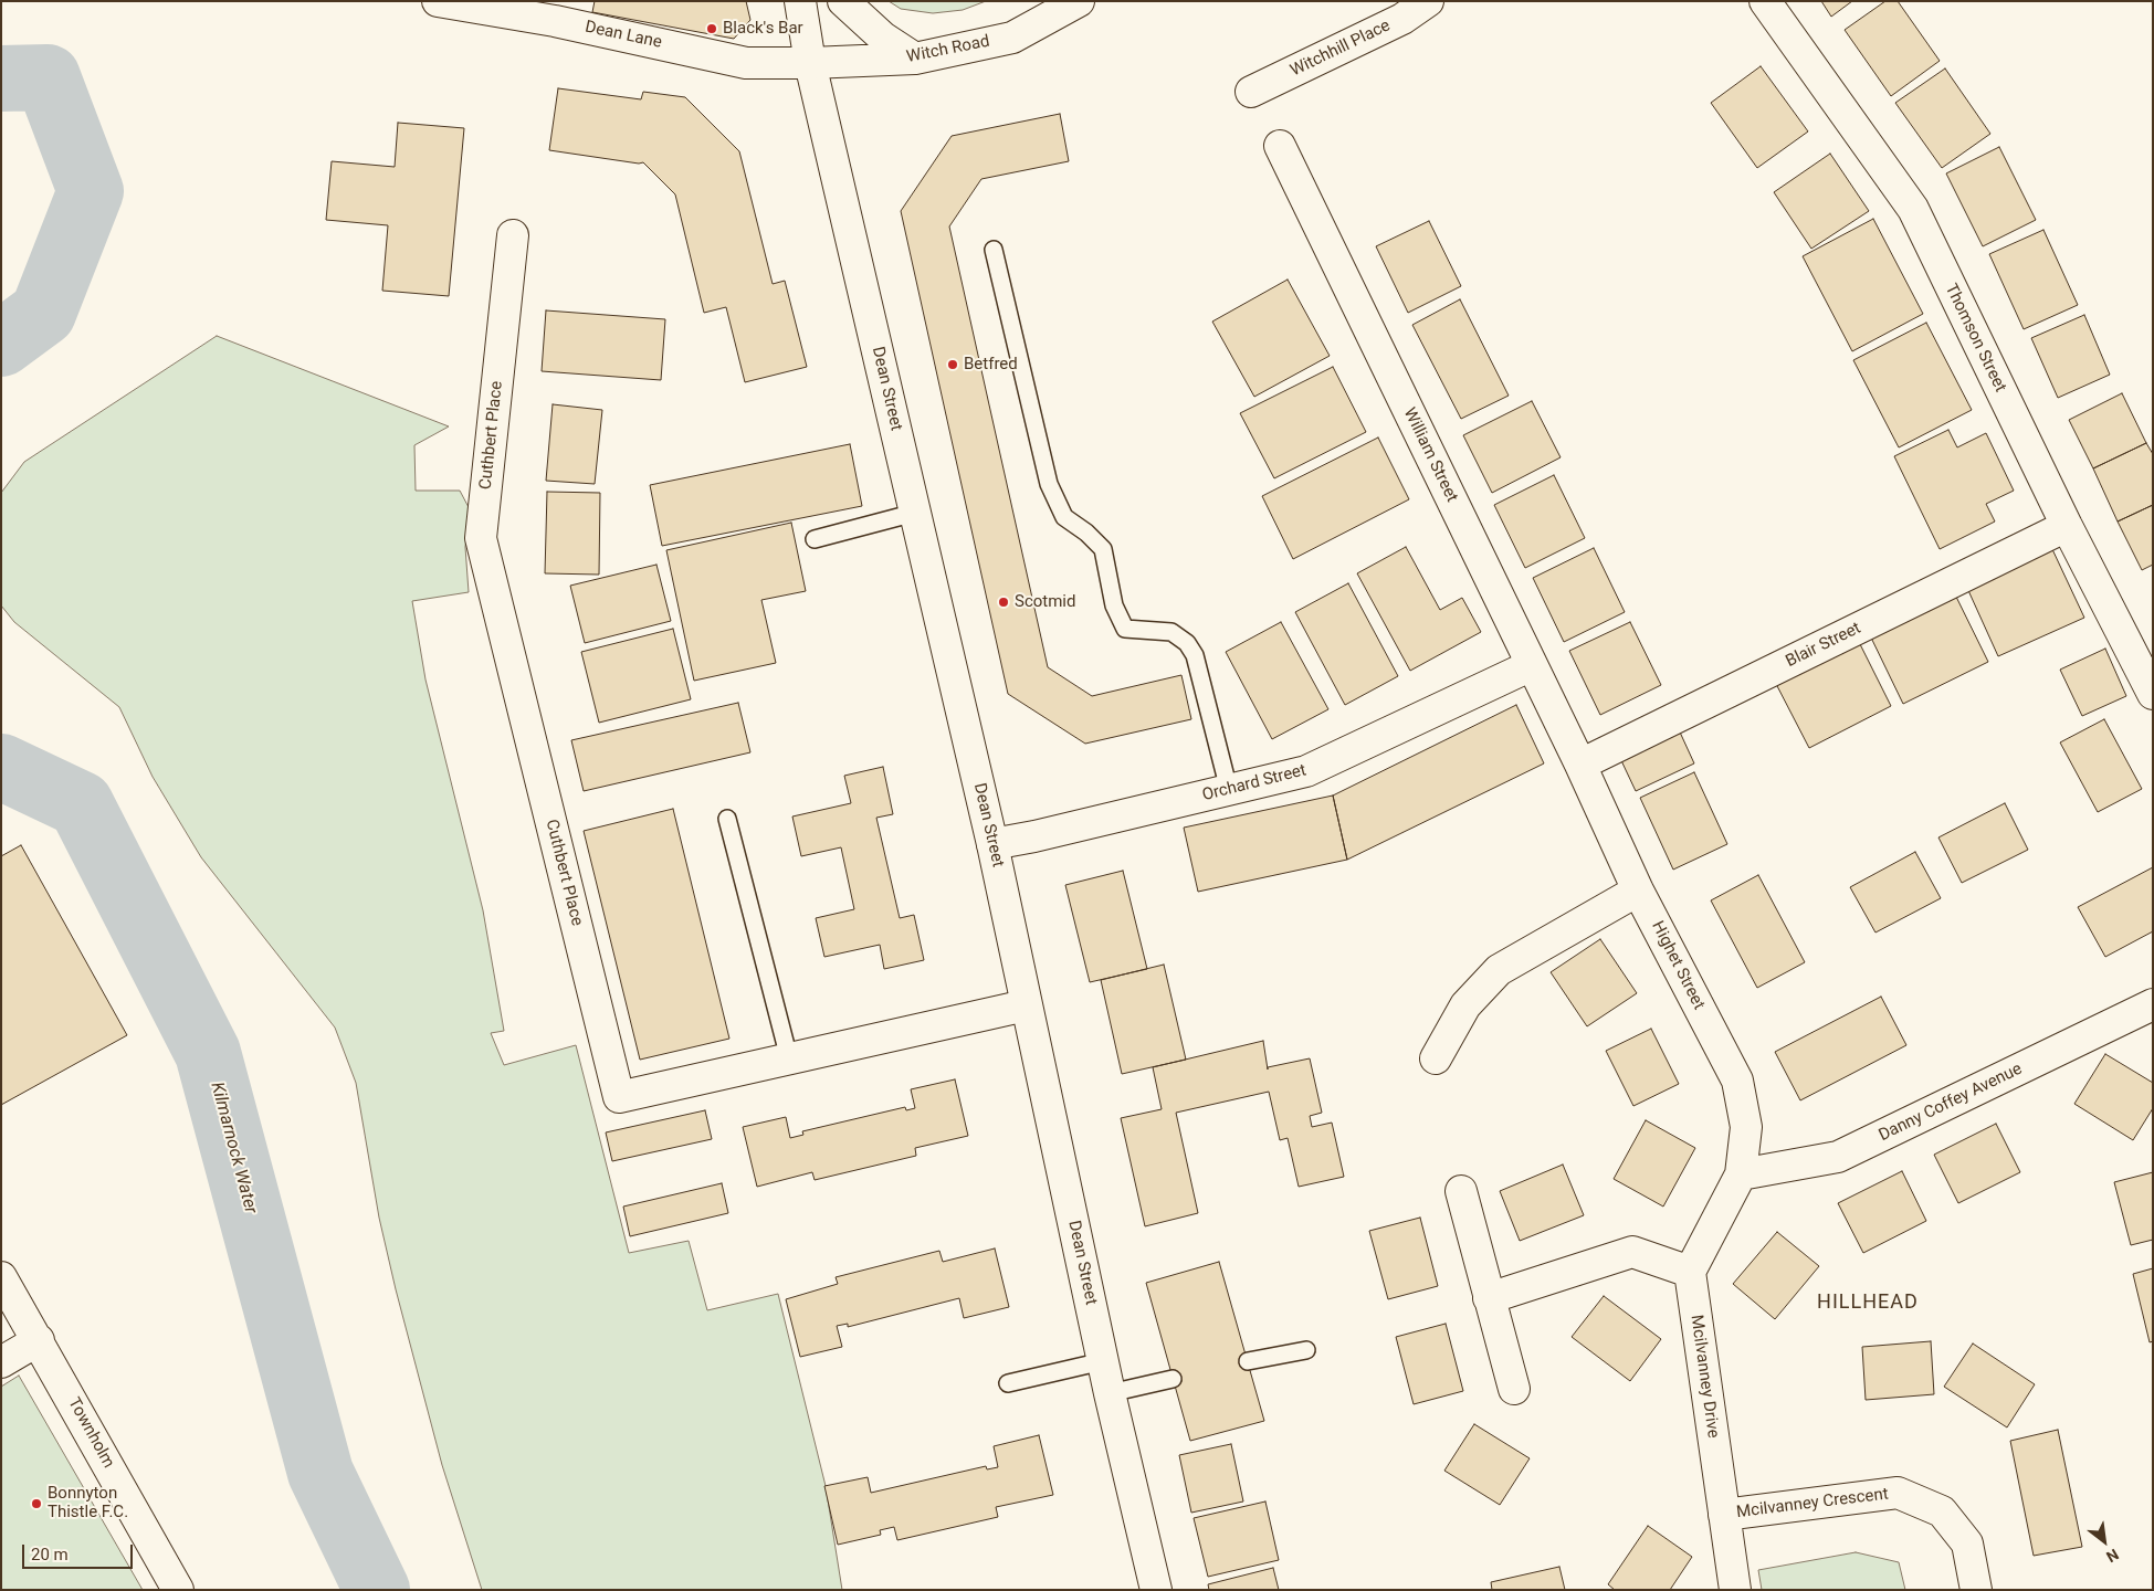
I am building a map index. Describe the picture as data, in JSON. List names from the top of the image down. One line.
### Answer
{"streets":{"street":["Dean Lane","Witchhill Place","Witch Road","Thomson Street","Dean Street","Cuthbert Place","William Street","Blair Street","Orchard Street","Highet Street","Danny Coffey Avenue","Mcilvanney Drive","Townholm","Mcilvanney Crescent"]},"crossings":[["Dean Lane","Witch Road"],["Dean Lane","Dean Street"],["Witch Road","Dean Street"],["Thomson Street","Blair Street"],["Dean Street","Cuthbert Place"],["Dean Street","Orchard Street"],["William Street","Blair Street"],["William Street","Orchard Street"],["William Street","Highet Street"],["Blair Street","Highet Street"],["Highet Street","Danny Coffey Avenue"],["Mcilvanney Drive","Mcilvanney Crescent"]],"districts":["HILLHEAD"],"water":["Kilmarnock Water"],"places":["Black's Bar","Betfred","Scotmid","Bonnyton Thistle F.C."],"scale_bar":"20 m","north":"bottom right"}
